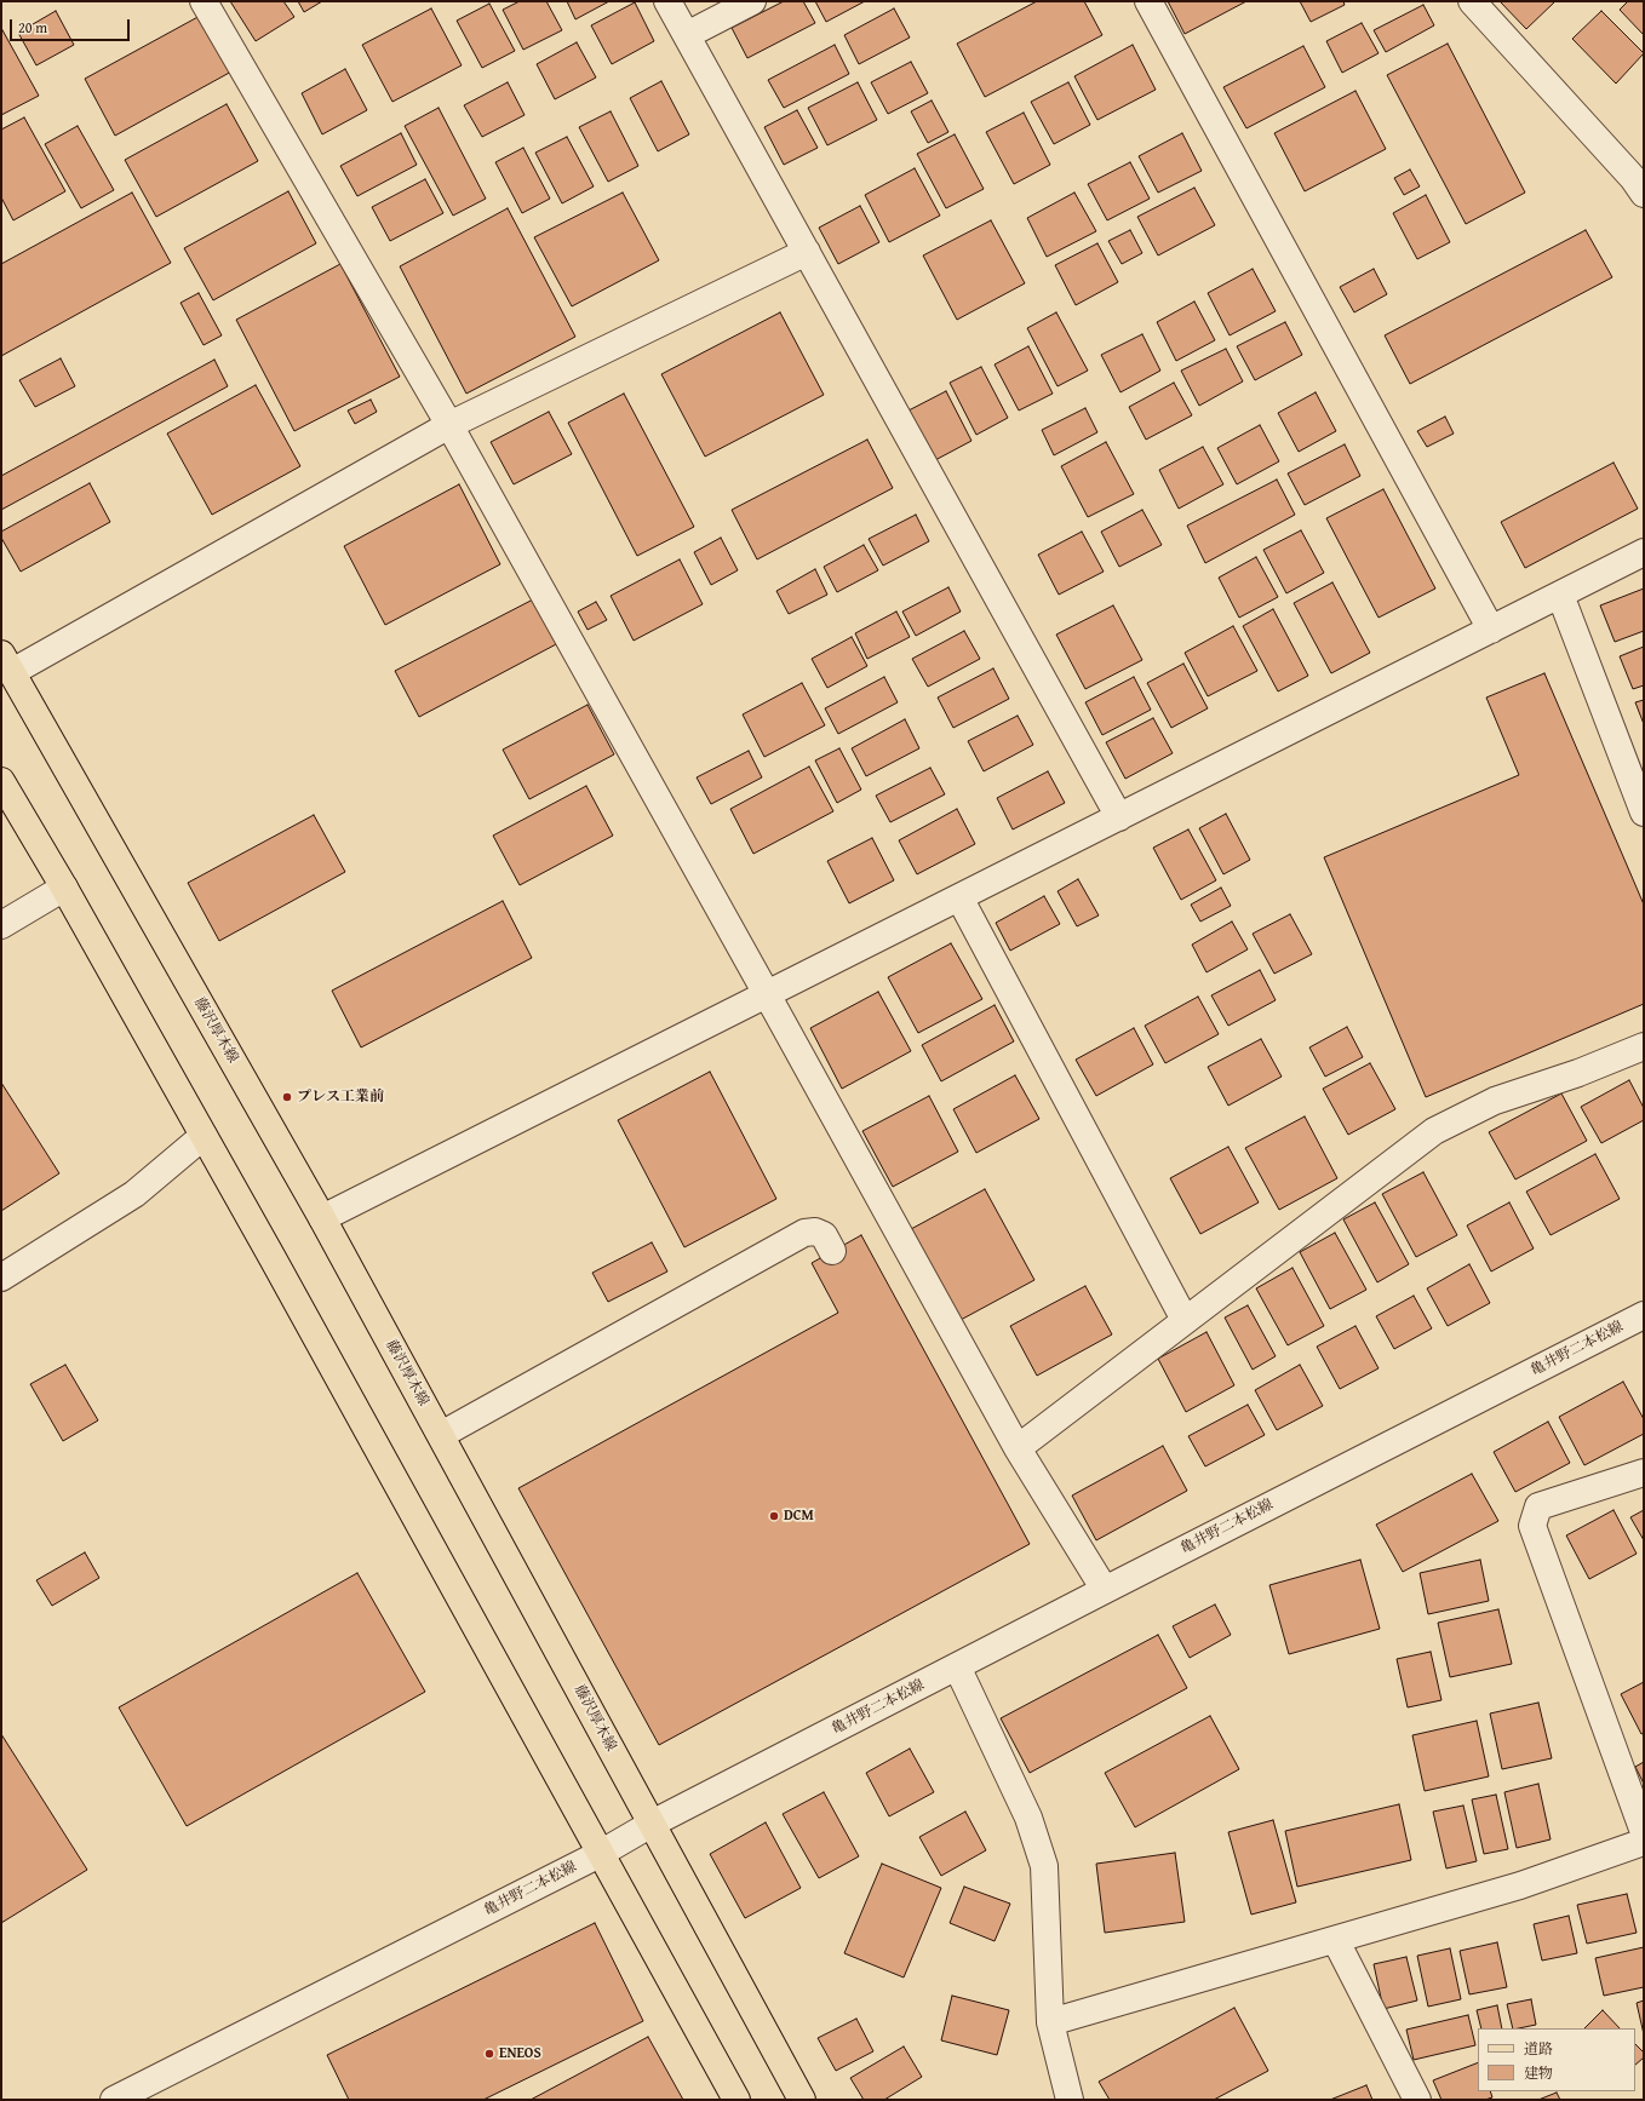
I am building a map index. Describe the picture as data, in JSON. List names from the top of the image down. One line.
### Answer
{"streets":{"main road":["藤沢厚木線"],"street":["亀井野二本松線"]},"crossings":[["藤沢厚木線","亀井野二本松線"]],"places":["プレス工業前","DCM","ENEOS"],"legend":["道路","建物"],"scale_bar":"20 m"}
